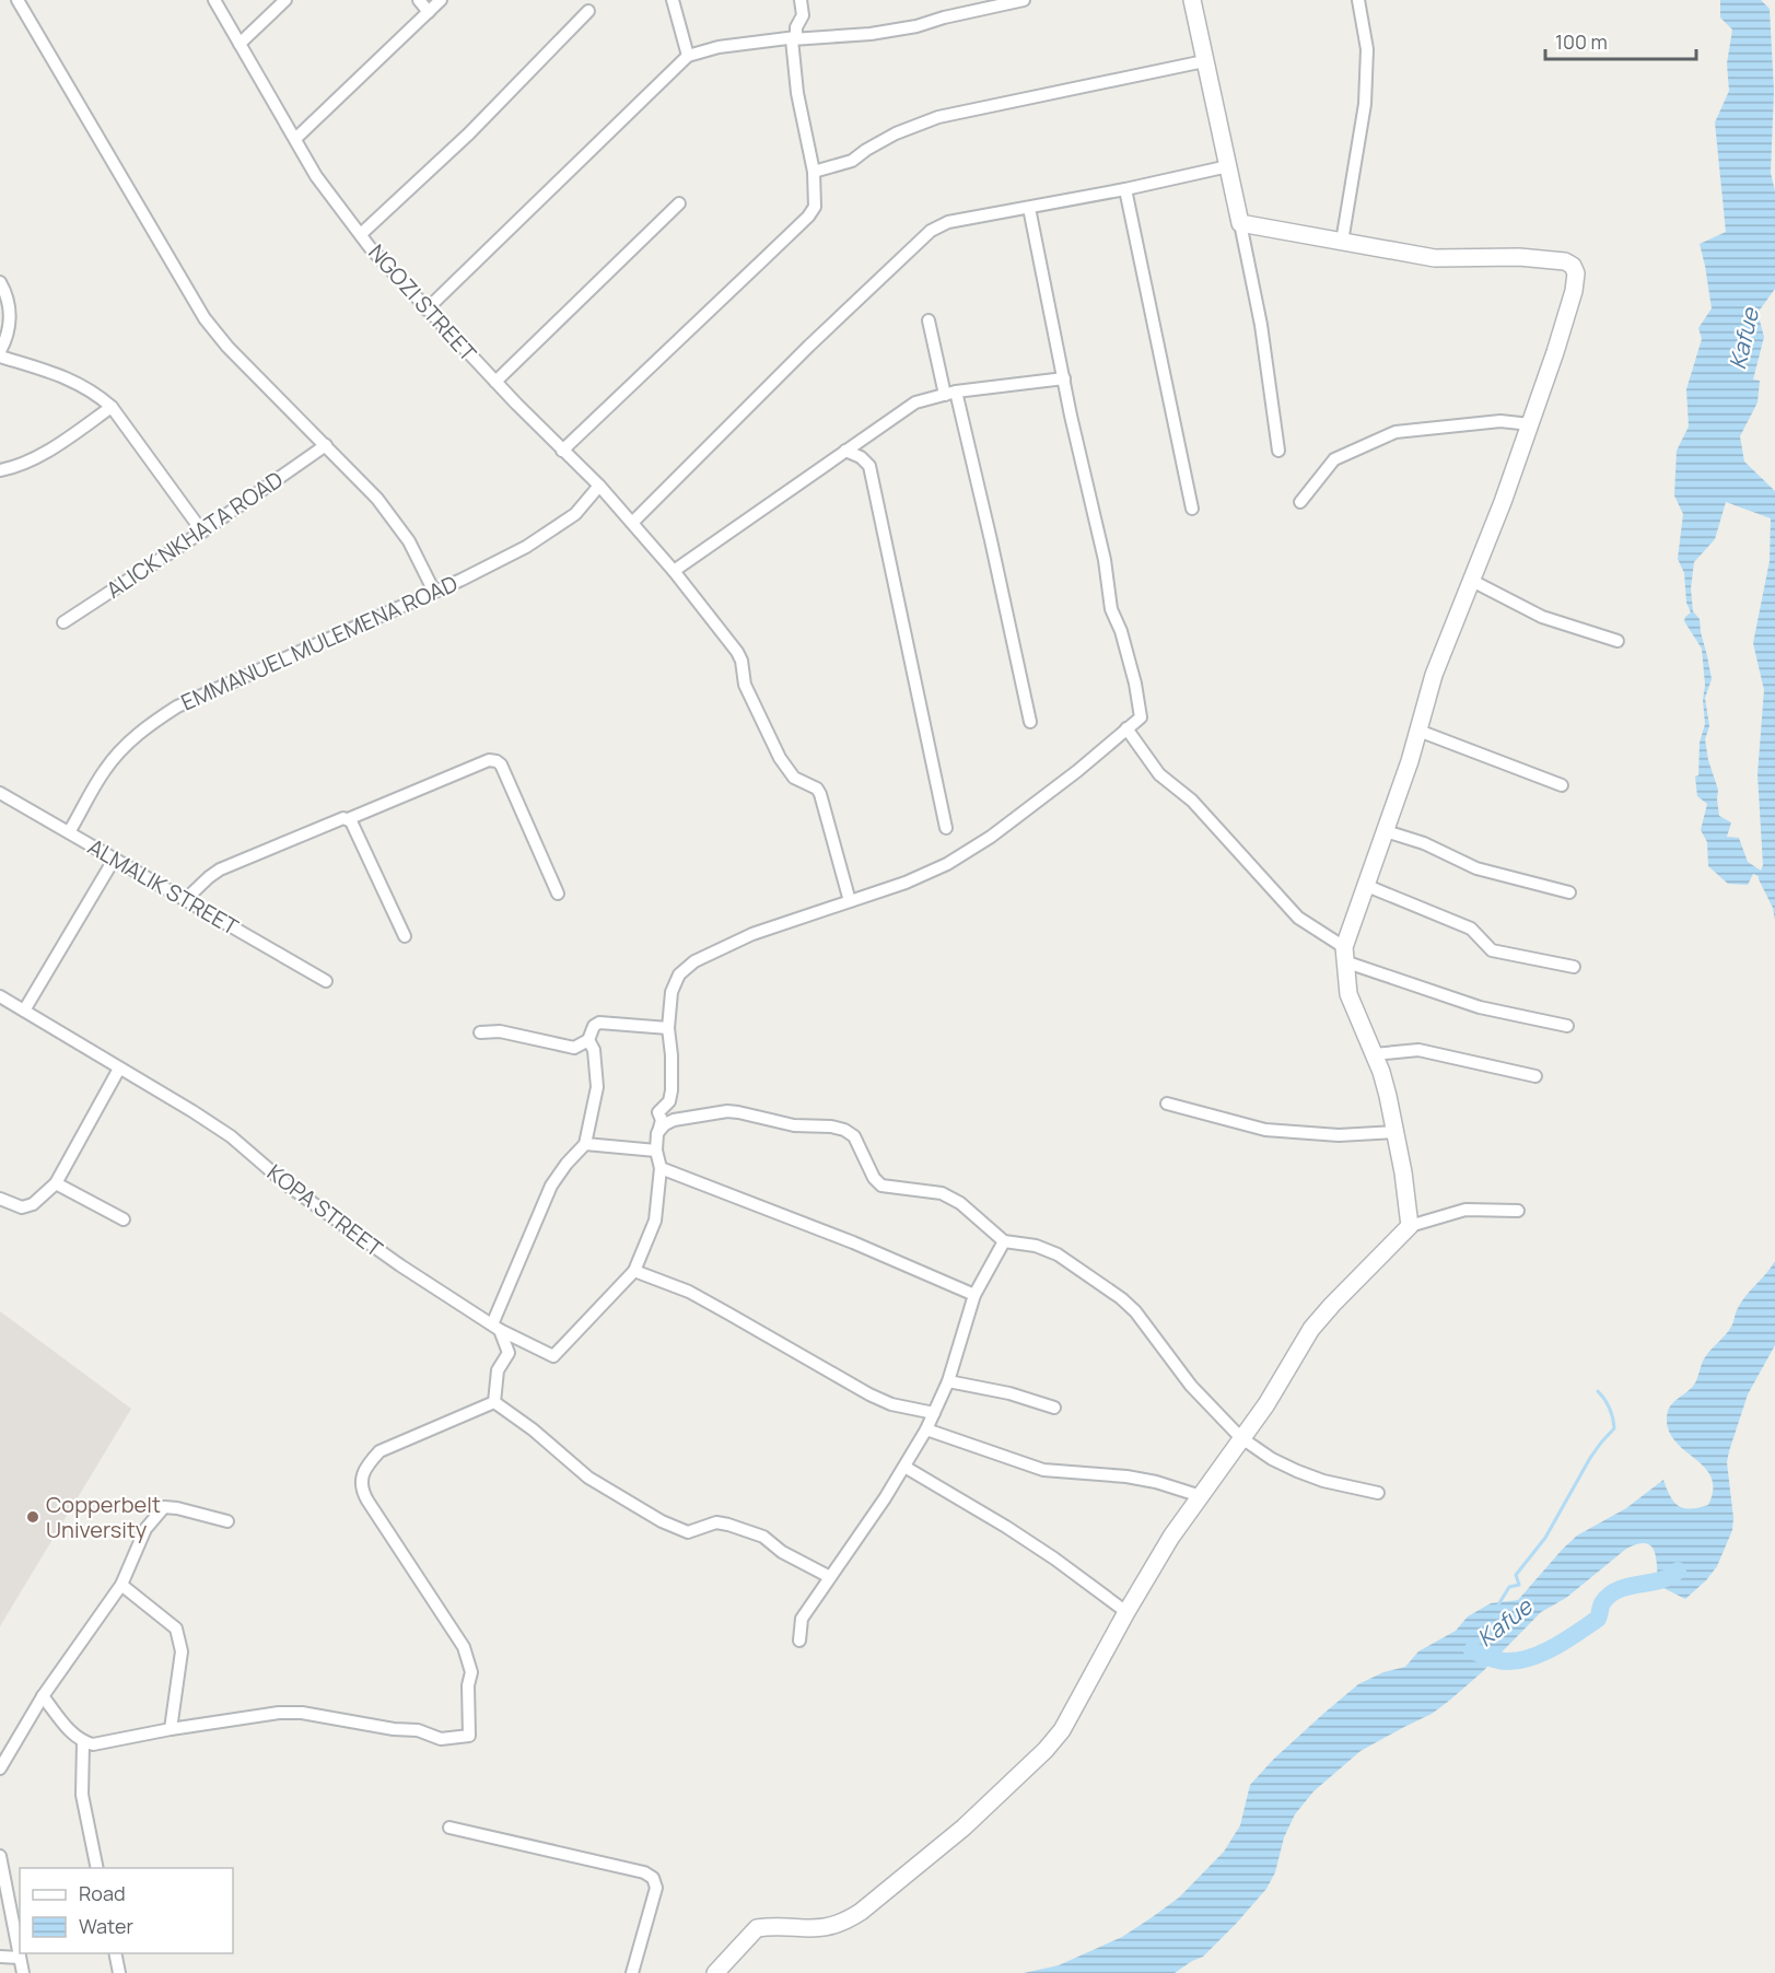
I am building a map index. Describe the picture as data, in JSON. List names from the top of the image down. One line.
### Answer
{"streets":{"street":["NGOZI STREET","ALICK NKHATA ROAD","EMMANUEL MULEMENA ROAD","ALMALIK STREET","KOPA STREET"]},"crossings":[["NGOZI STREET","EMMANUEL MULEMENA ROAD"],["EMMANUEL MULEMENA ROAD","ALMALIK STREET"]],"water":["Kafue"],"places":["Copperbelt University"],"legend":["Road","Water"],"scale_bar":"100 m"}
